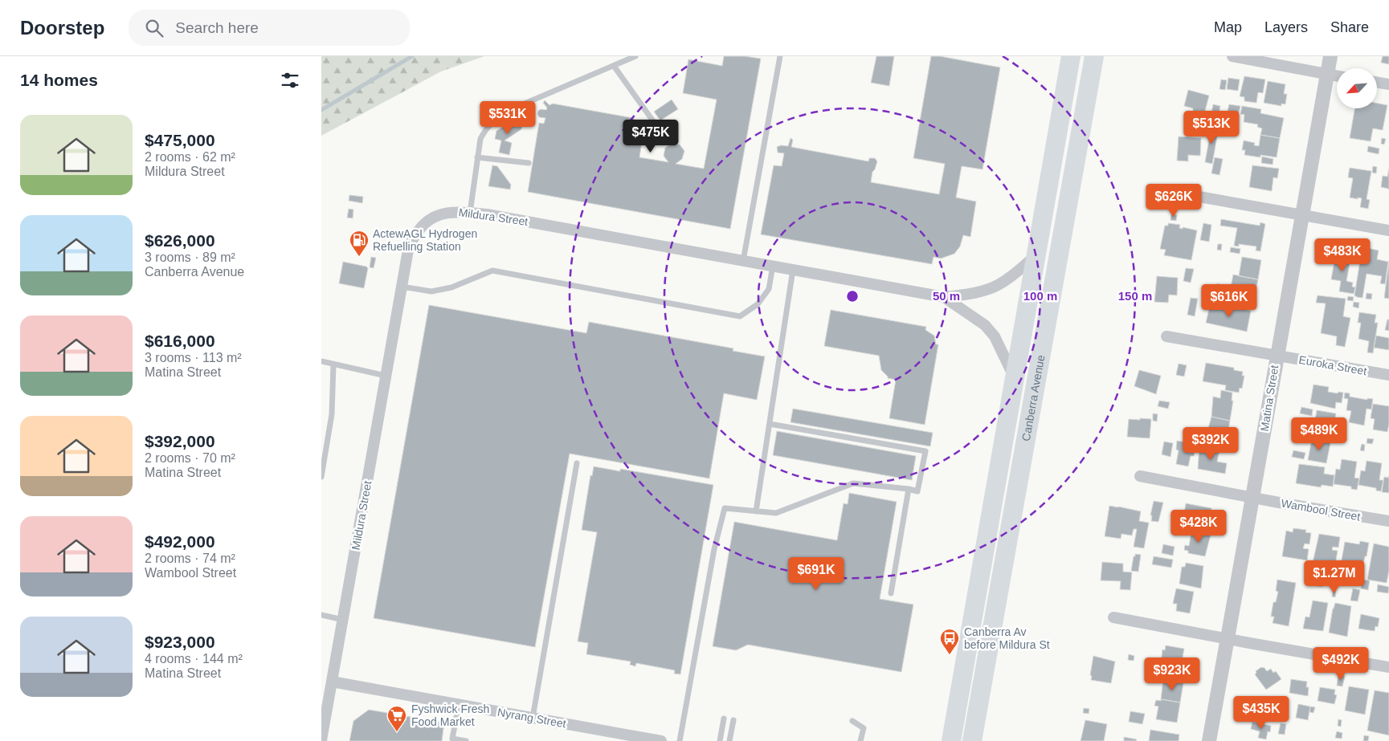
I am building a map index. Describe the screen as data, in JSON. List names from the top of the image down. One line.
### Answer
{"streets":{"highway":["Canberra Avenue"],"street":["Mildura Street","Euroka Street","Matina Street","Wambool Street","Nyrang Street"]},"crossings":[["Mildura Street","Canberra Avenue"],["Mildura Street","Nyrang Street"],["Euroka Street","Matina Street"],["Matina Street","Wambool Street"]],"places":{"fuel station":["ActewAGL Hydrogen Refuelling Station"],"bus stop":["Canberra Av before Mildura St"],"supermarket":["Fyshwick Fresh Food Market"]},"north":"bottom left","page":{"header":"Doorstep","search":"Search here","nav":["Map","Layers","Share"],"heading":"14 homes","price":["$531K","$513K","$475K","$626K","$483K","$616K","$489K","$392K","$428K","$691K","$1.27M","$492K","$923K","$435K"],"list":[{"name":"$475,000","note":"2 rooms · 62 m² · Mildura Street"},{"name":"$626,000","note":"3 rooms · 89 m² · Canberra Avenue"},{"name":"$616,000","note":"3 rooms · 113 m² · Matina Street"},{"name":"$392,000","note":"2 rooms · 70 m² · Matina Street"},{"name":"$492,000","note":"2 rooms · 74 m² · Wambool Street"},{"name":"$923,000","note":"4 rooms · 144 m² · Matina Street"}]},"rings":["50 m","100 m","150 m"]}
